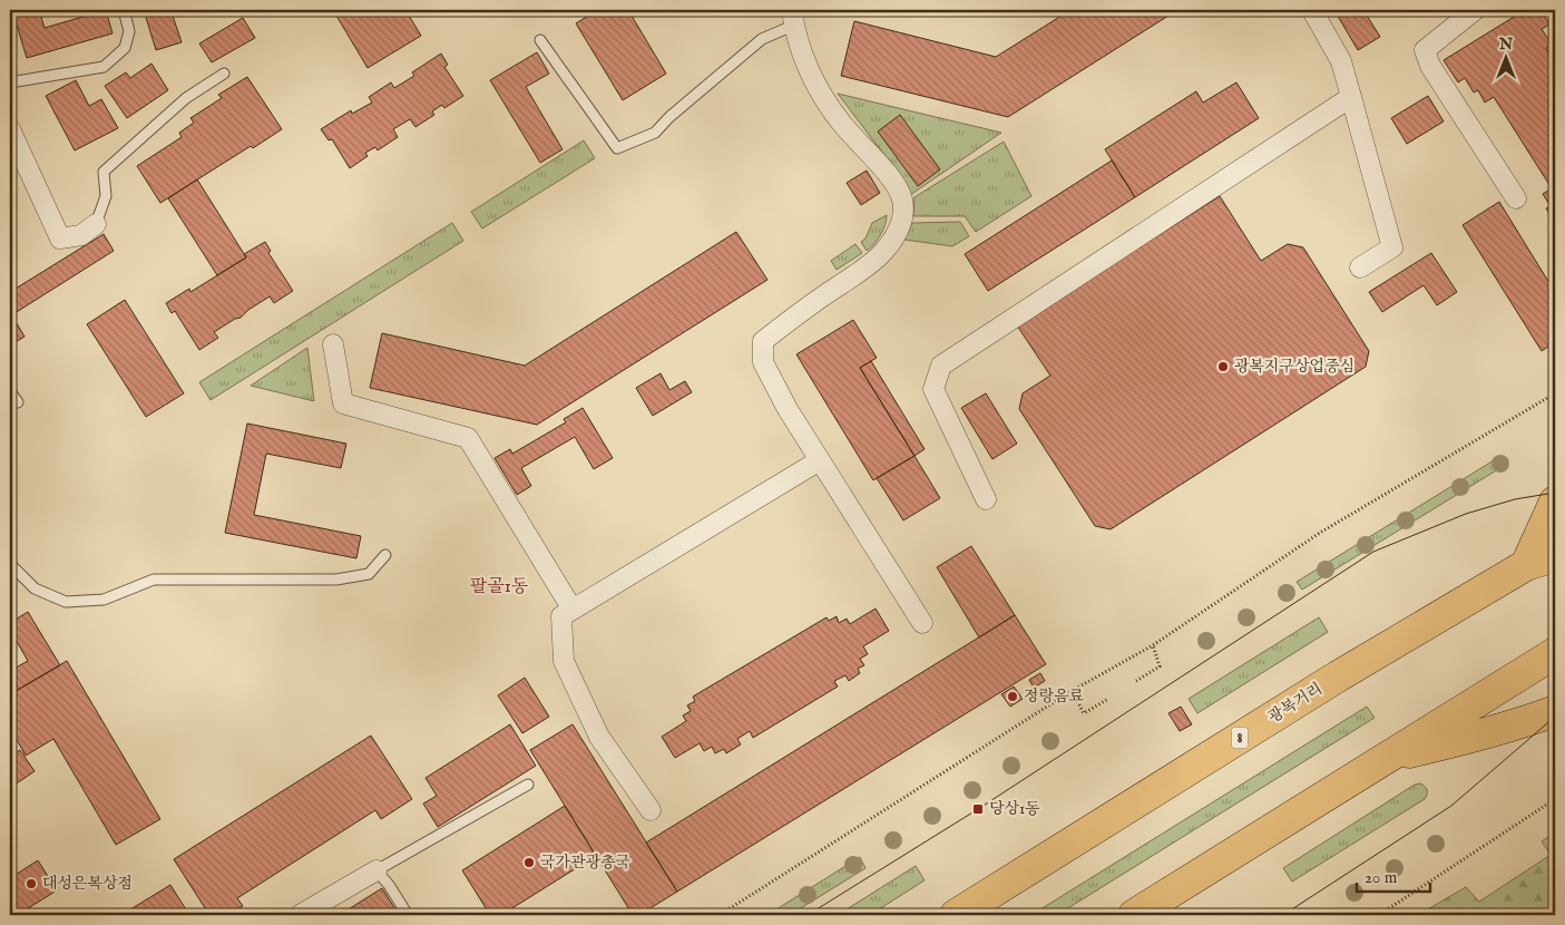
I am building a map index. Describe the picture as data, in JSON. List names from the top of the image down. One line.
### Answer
{"streets":{"highway":["광복거리","8"]},"districts":["팔골1동"],"places":{"other":["광복지구상업중심","정랑음료","국가관광총국","대성은복상점"],"transit":["당상1동"]},"scale_bar":"20 m","north":"top"}
